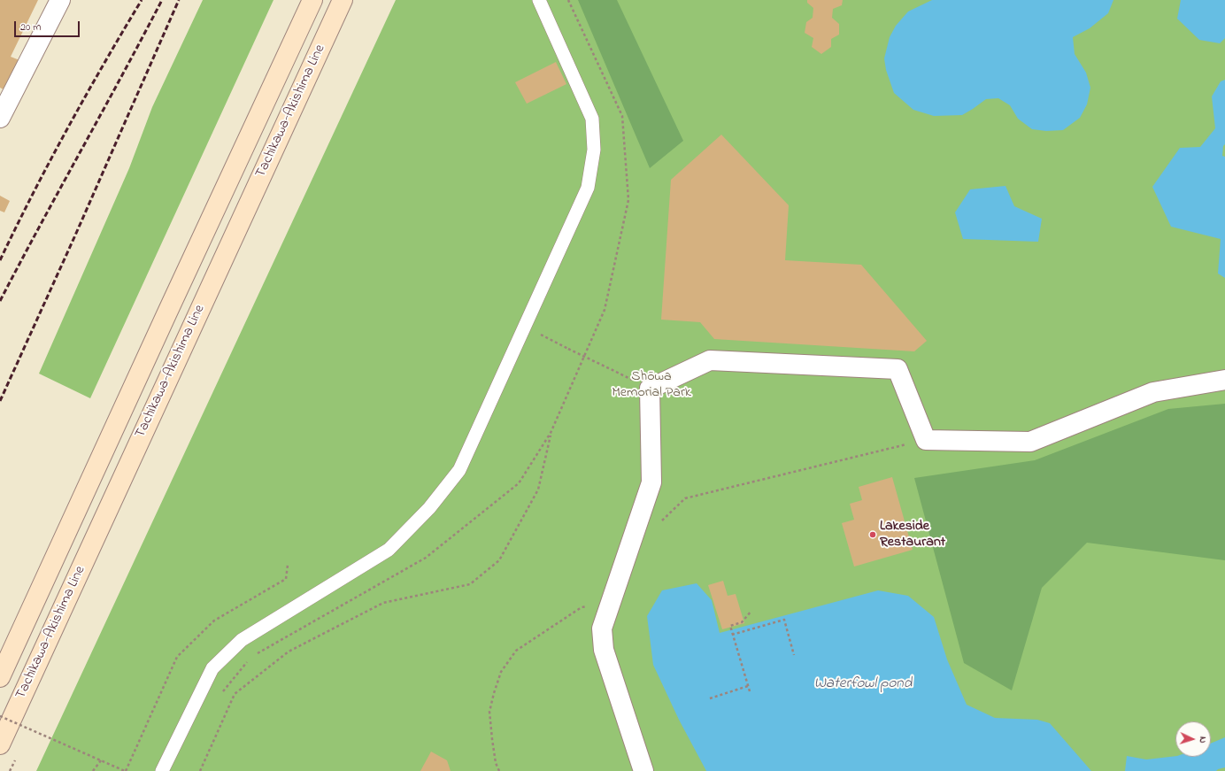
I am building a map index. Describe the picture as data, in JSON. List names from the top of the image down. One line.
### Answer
{"streets":{"main road":["Tachikawa-Akishima Line"]},"water":["Waterfowl pond"],"parks":["Shōwa Memorial Park"],"places":["Lakeside Restaurant"],"scale_bar":"20 m","north":"right"}
